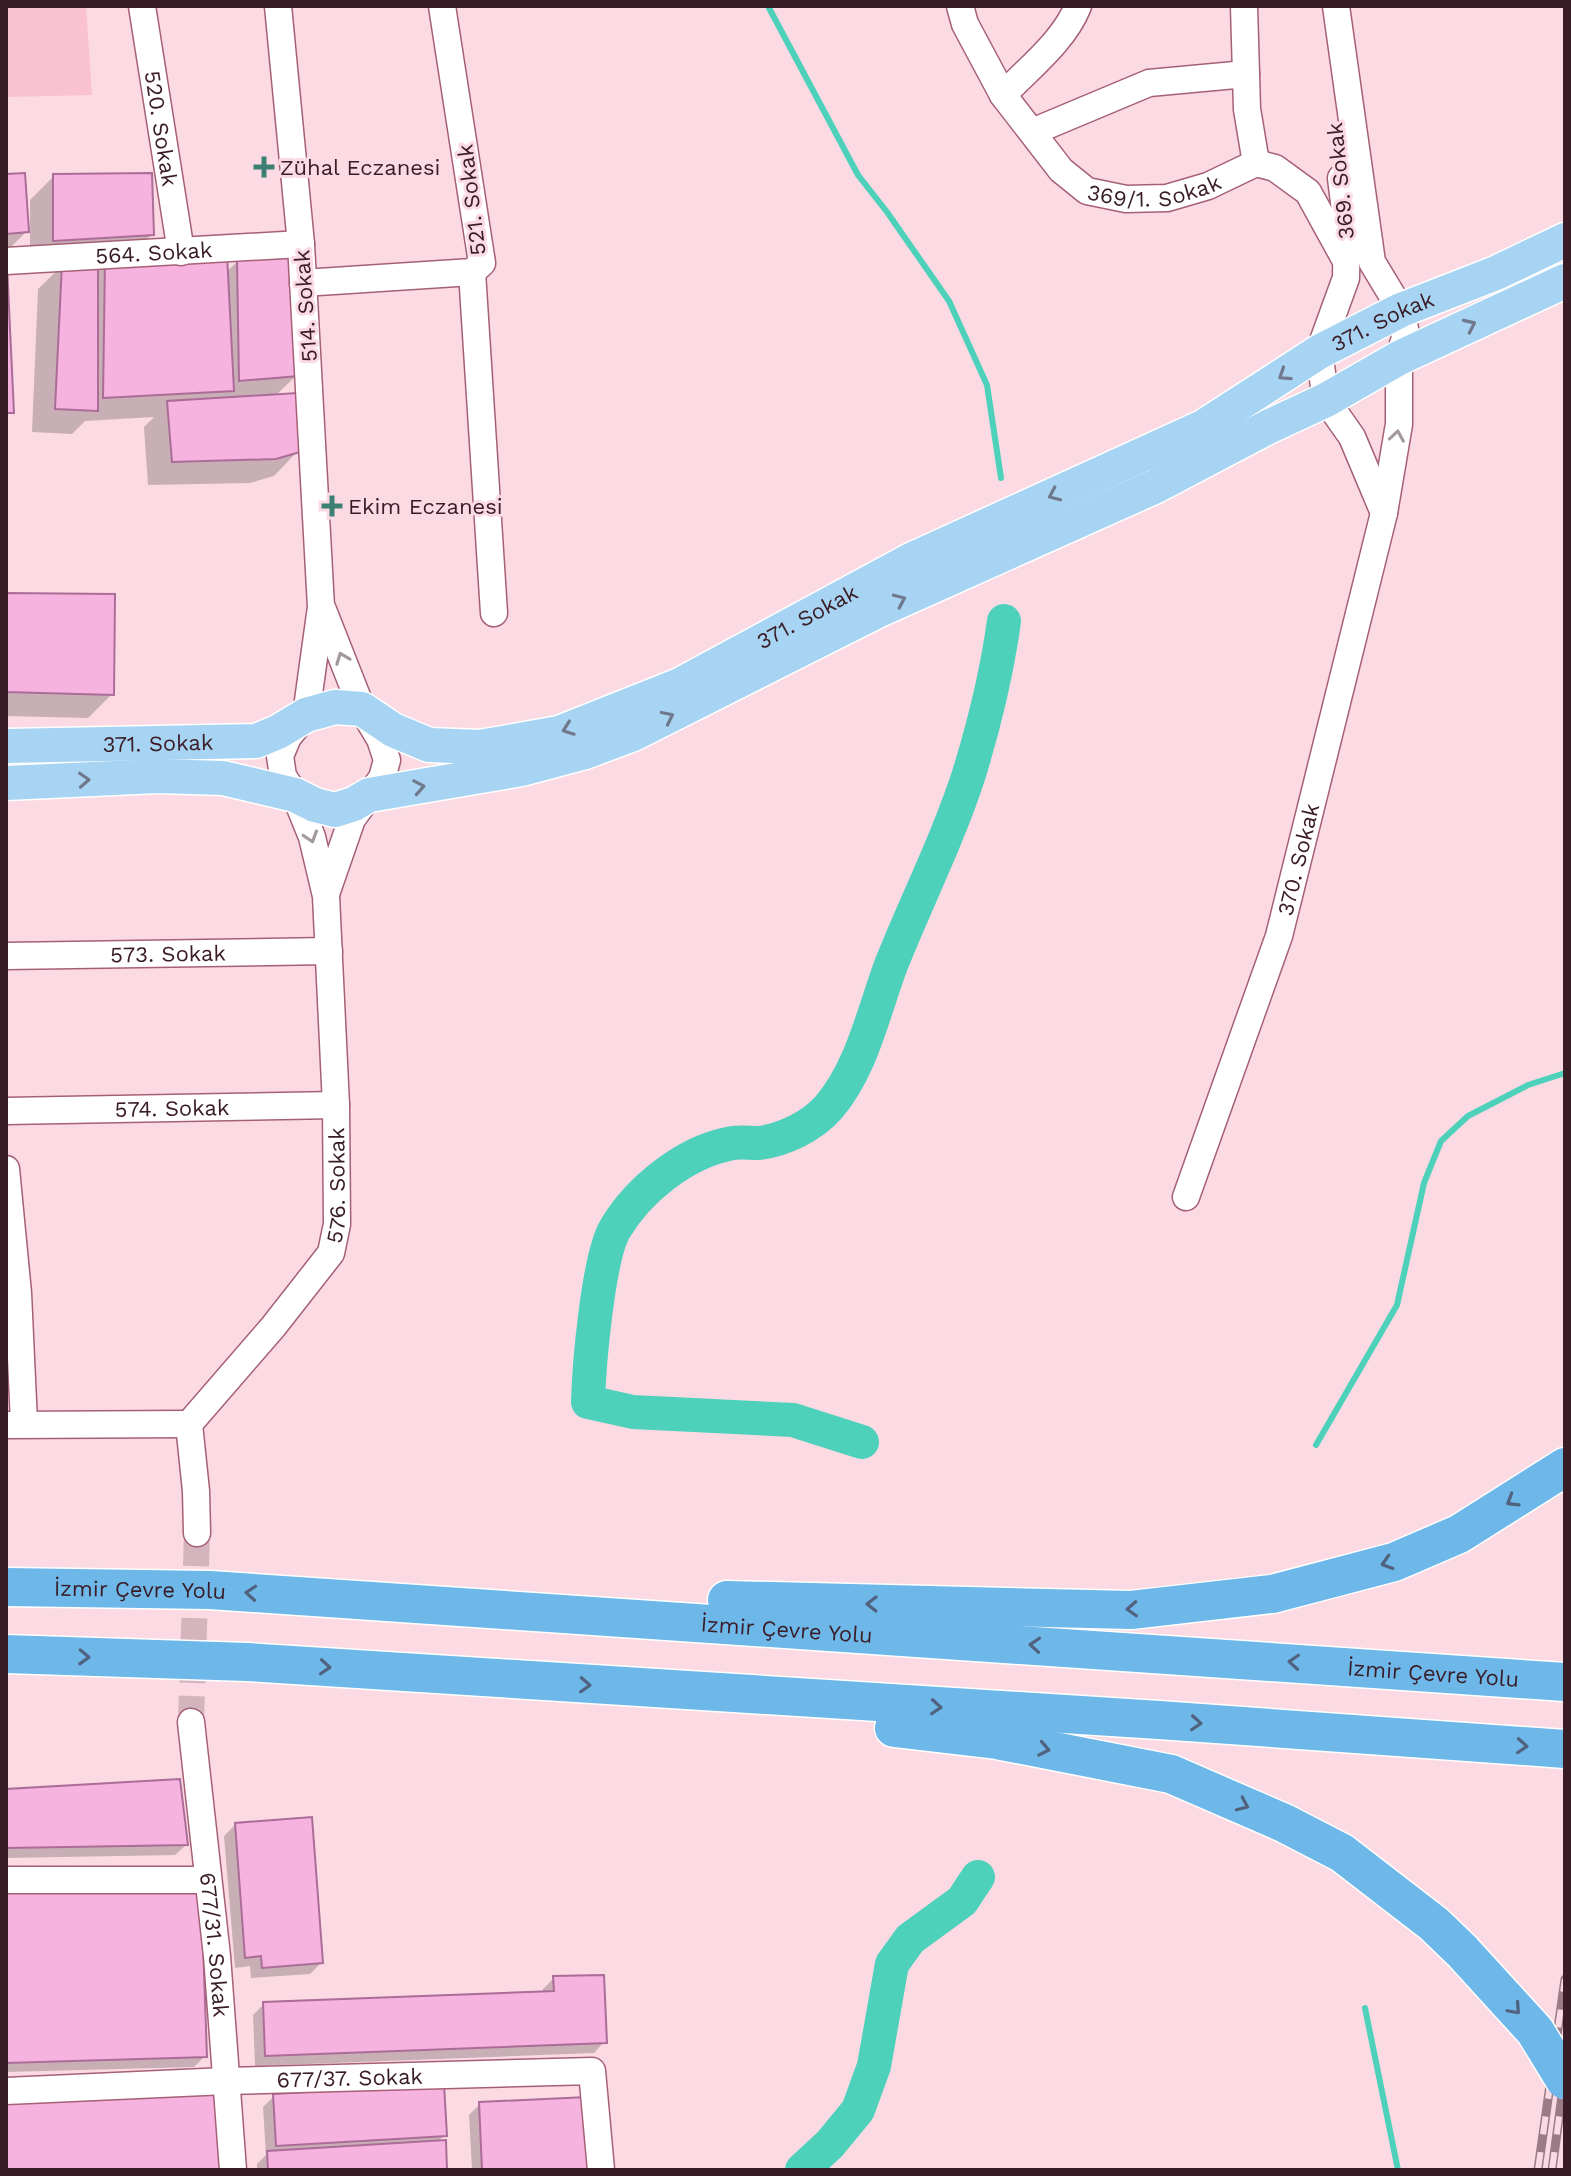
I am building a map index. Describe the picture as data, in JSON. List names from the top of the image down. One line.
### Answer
{"streets":{"highway":["İzmir Çevre Yolu"],"main road":["371. Sokak"],"street":["520. Sokak","369/1. Sokak","369. Sokak","521. Sokak","564. Sokak","514. Sokak","370. Sokak","573. Sokak","574. Sokak","576. Sokak","677/31. Sokak","677/37. Sokak"]},"crossings":[["520. Sokak","564. Sokak"],["369. Sokak","371. Sokak"],["369. Sokak","370. Sokak"],["521. Sokak","514. Sokak"],["564. Sokak","514. Sokak"],["371. Sokak","370. Sokak"],["573. Sokak","576. Sokak"],["574. Sokak","576. Sokak"],["677/31. Sokak","677/37. Sokak"]],"places":{"health":["Zühal Eczanesi","Ekim Eczanesi"]}}
